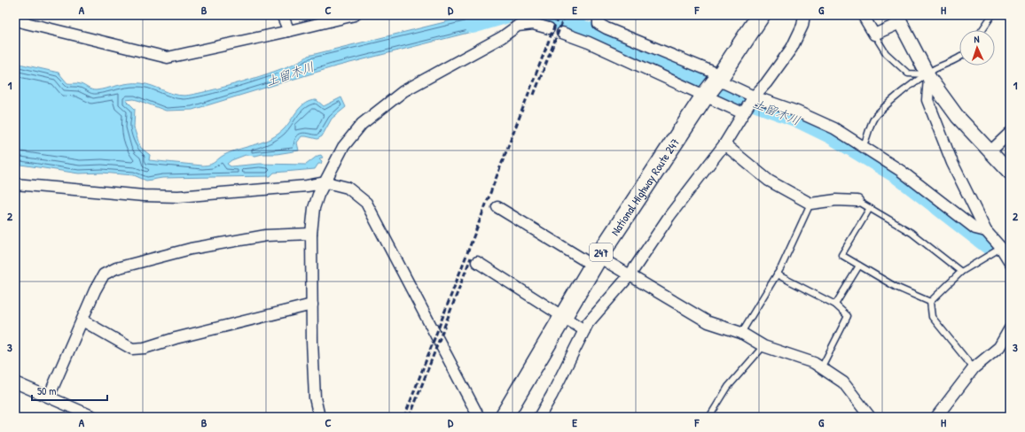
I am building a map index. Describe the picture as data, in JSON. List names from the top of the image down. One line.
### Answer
{"streets":{"highway":["National Highway Route 247","247"]},"water":["土留木川"],"scale_bar":"50 m","north":"top","grid":{"columns":["A","B","C","D","E","F","G","H"],"rows":["1","2","3"]}}
